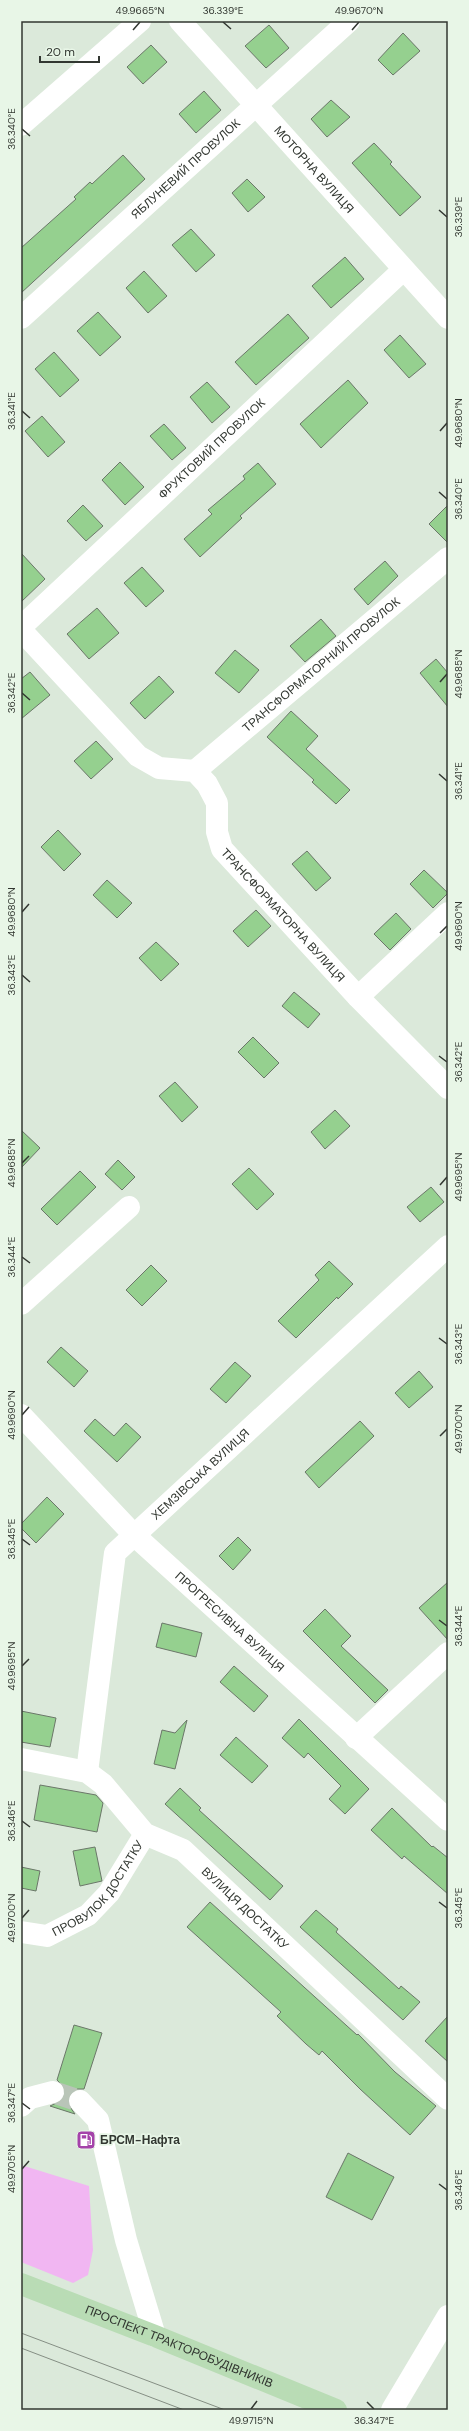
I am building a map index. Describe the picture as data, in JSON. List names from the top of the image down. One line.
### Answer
{"streets":{"main road":["ПРОСПЕКТ ТРАКТОРОБУДІВНИКІВ"],"street":["ЯБЛУНЕВИЙ ПРОВУЛОК","МОТОРНА ВУЛИЦЯ","ФРУКТОВИЙ ПРОВУЛОК","ТРАНСФОРМАТОРНИЙ ПРОВУЛОК","ТРАНСФОРМАТОРНА ВУЛИЦЯ","ХЕМЗІВСЬКА ВУЛИЦЯ","ПРОГРЕСИВНА ВУЛИЦЯ","ПРОВУЛОК ДОСТАТКУ","ВУЛИЦЯ ДОСТАТКУ"]},"crossings":[["ЯБЛУНЕВИЙ ПРОВУЛОК","МОТОРНА ВУЛИЦЯ"],["МОТОРНА ВУЛИЦЯ","ФРУКТОВИЙ ПРОВУЛОК"],["ТРАНСФОРМАТОРНИЙ ПРОВУЛОК","ТРАНСФОРМАТОРНА ВУЛИЦЯ"],["ХЕМЗІВСЬКА ВУЛИЦЯ","ПРОГРЕСИВНА ВУЛИЦЯ"],["ХЕМЗІВСЬКА ВУЛИЦЯ","ВУЛИЦЯ ДОСТАТКУ"],["ПРОВУЛОК ДОСТАТКУ","ВУЛИЦЯ ДОСТАТКУ"]],"places":{"fuel station":["БРСМ-Нафта"]},"scale_bar":"20 m","coordinates":["49.9665°N","36.339°E","49.9670°N","36.340°E","36.341°E","49.9680°N","49.9685°N","36.342°E","49.9690°N","36.343°E","49.9695°N","36.344°E","49.9700°N","36.345°E","36.346°E","36.347°E","49.9705°N","49.9715°N"]}
